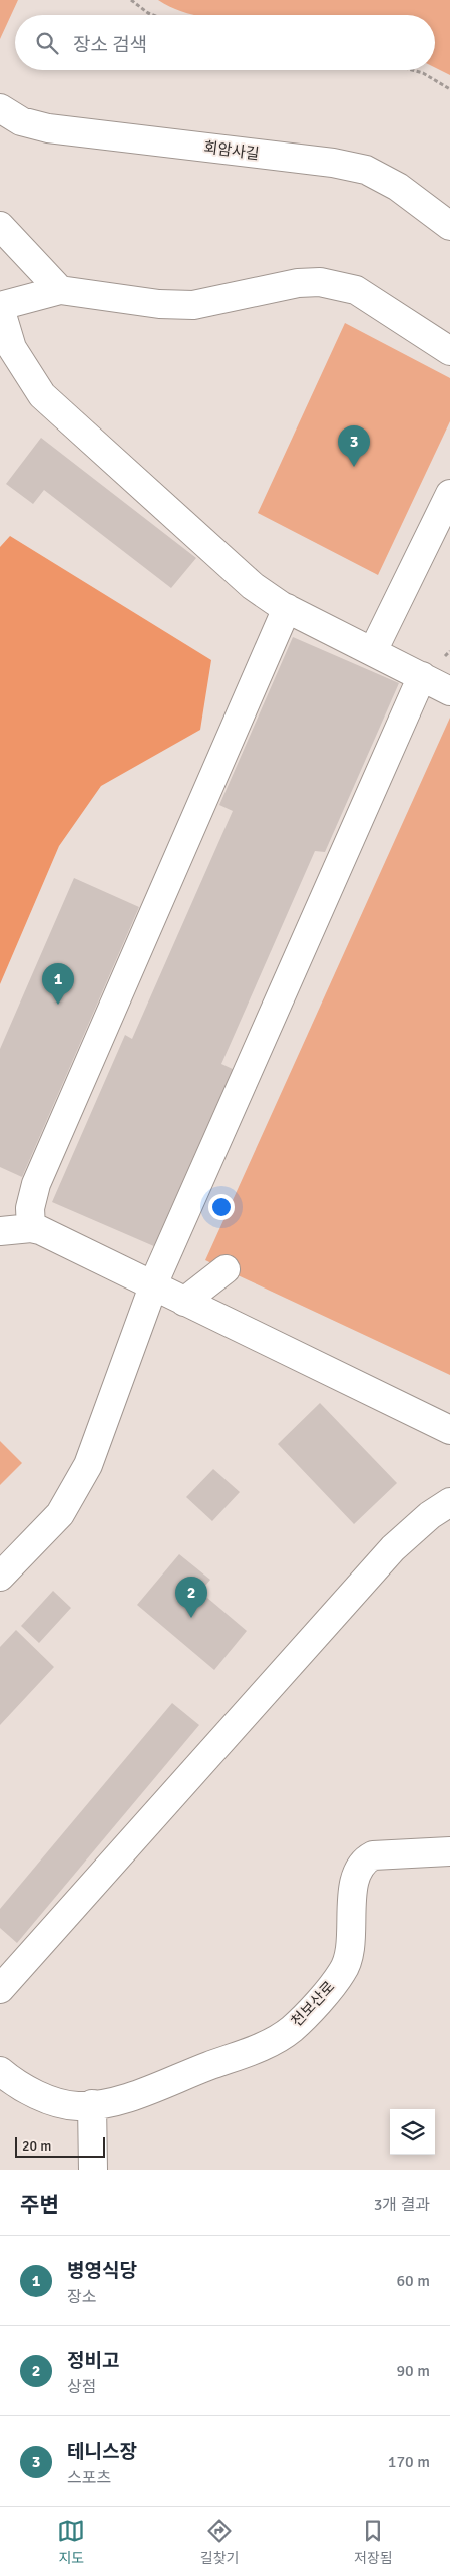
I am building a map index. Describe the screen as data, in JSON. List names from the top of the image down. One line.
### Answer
{"streets":{"lane":["회암사길","천보산로"]},"scale_bar":"20 m","page":{"search":"장소 검색","pins":["3","1","2"],"scale":"20 m","heading":["주변","3개 결과"],"list":[{"mark":"1","name":"병영식당","note":"장소","value":"60 m"},{"mark":"2","name":"정비고","note":"상점","value":"90 m"},{"mark":"3","name":"테니스장","note":"스포츠","value":"170 m"}],"nav":["지도","길찾기","저장됨"]}}
